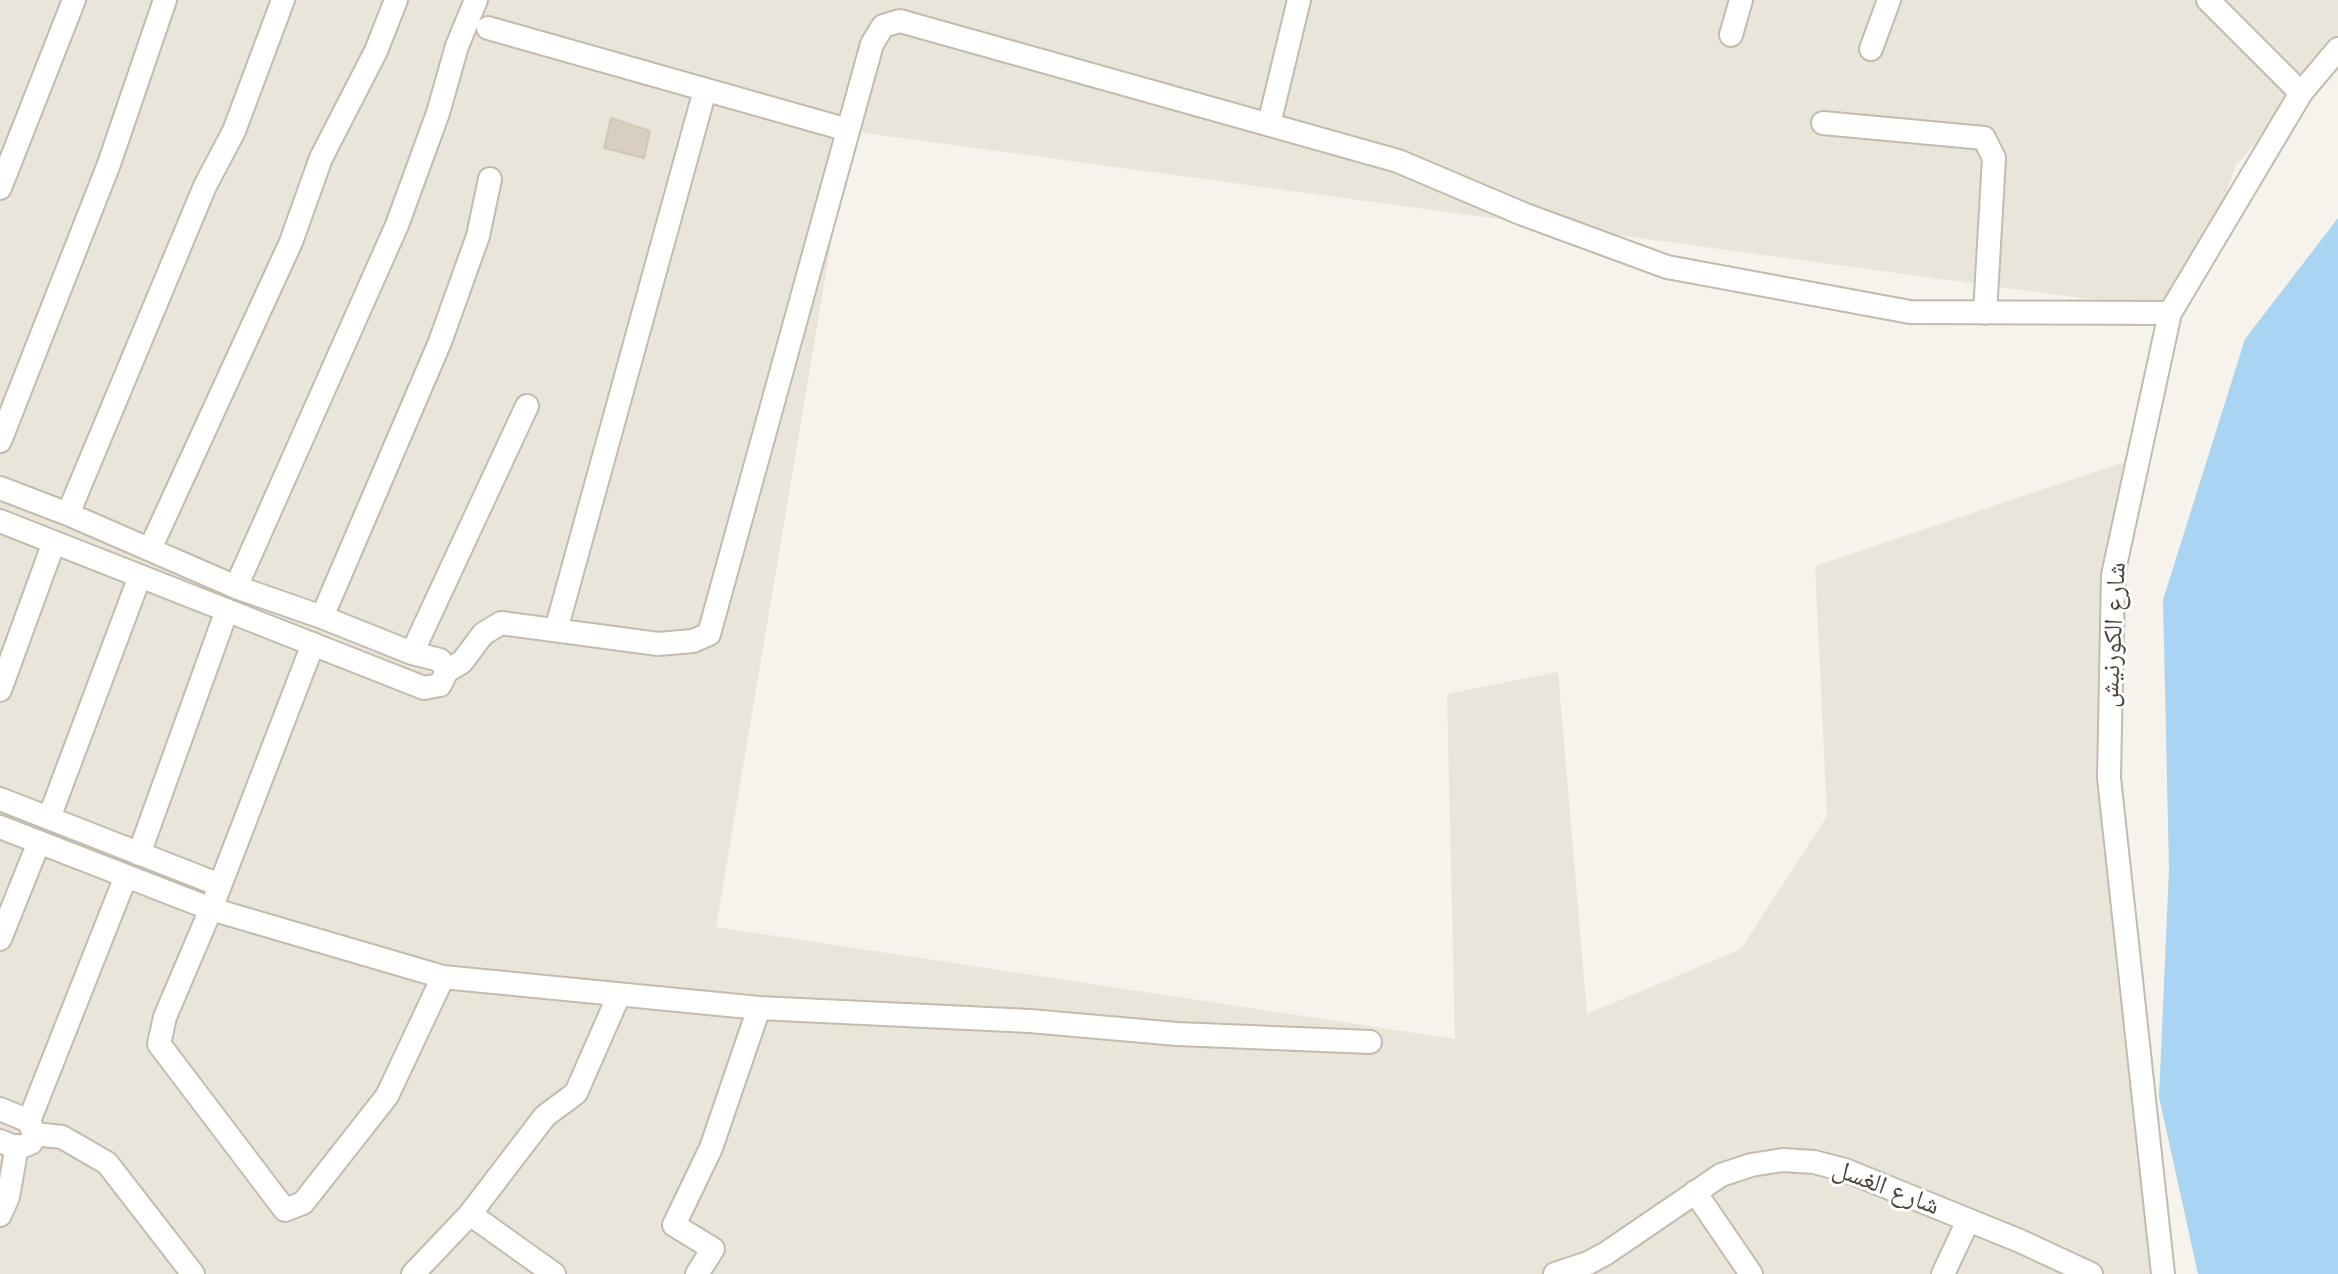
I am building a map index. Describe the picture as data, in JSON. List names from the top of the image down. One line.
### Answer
{"streets":{"street":["شارع الكورنيش","شارع الغسل"]}}
